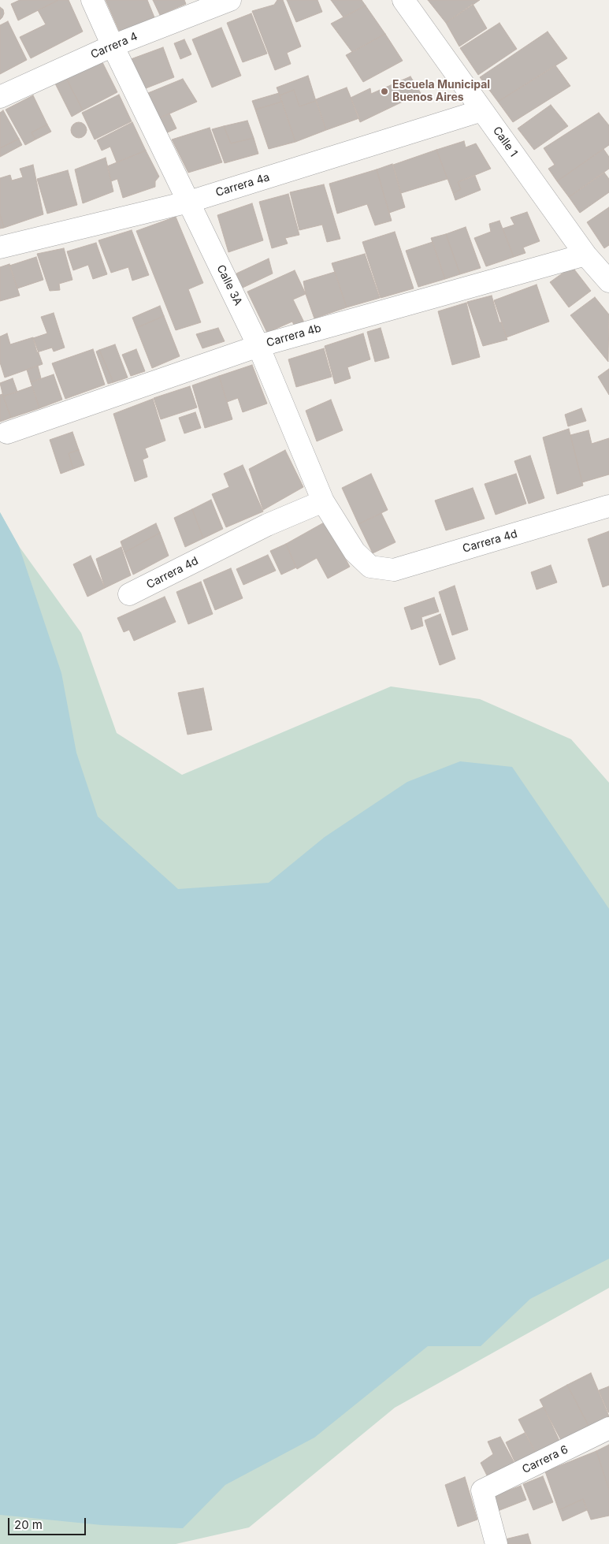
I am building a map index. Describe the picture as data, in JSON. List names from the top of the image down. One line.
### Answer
{"streets":{"street":["Carrera 4","Calle 1","Carrera 4a","Calle 3A","Carrera 4b","Carrera 4d","Carrera 6"]},"crossings":[["Carrera 4","Calle 3A"],["Calle 1","Carrera 4a"],["Calle 1","Carrera 4b"],["Carrera 4a","Calle 3A"],["Calle 3A","Carrera 4b"],["Calle 3A","Carrera 4d"]],"places":["Escuela Municipal Buenos Aires"],"scale_bar":"20 m"}
